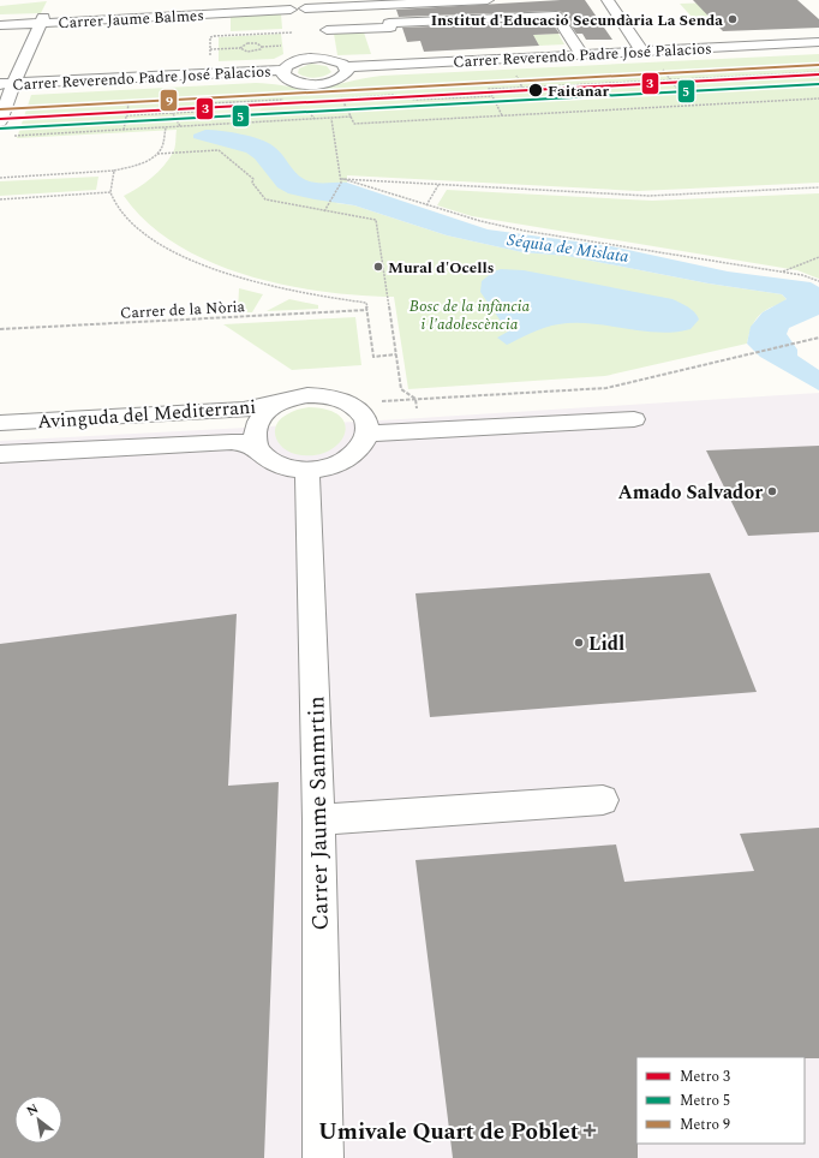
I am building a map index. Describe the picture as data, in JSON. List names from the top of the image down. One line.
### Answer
{"streets":{"street":["Carrer Jaume Balmes","Carrer Reverendo Padre José Palacios","Avinguda del Mediterrani","Carrer Jaume Sanmrtin"],"path":["Carrer de la Nòria"]},"crossings":[["Avinguda del Mediterrani","Carrer Jaume Sanmrtin"]],"water":["Séquia de Mislata"],"parks":["Bosc de la infància i l'adolescència"],"places":{"other":["Institut d'Educació Secundària La Senda","Faitanar","Mural d'Ocells","Amado Salvador","Lidl"],"health":["Umivale Quart de Poblet"]},"lines":["metro line 9","metro line 3","metro line 5"],"legend":["Metro 3","Metro 5","Metro 9"],"north":"top left"}
